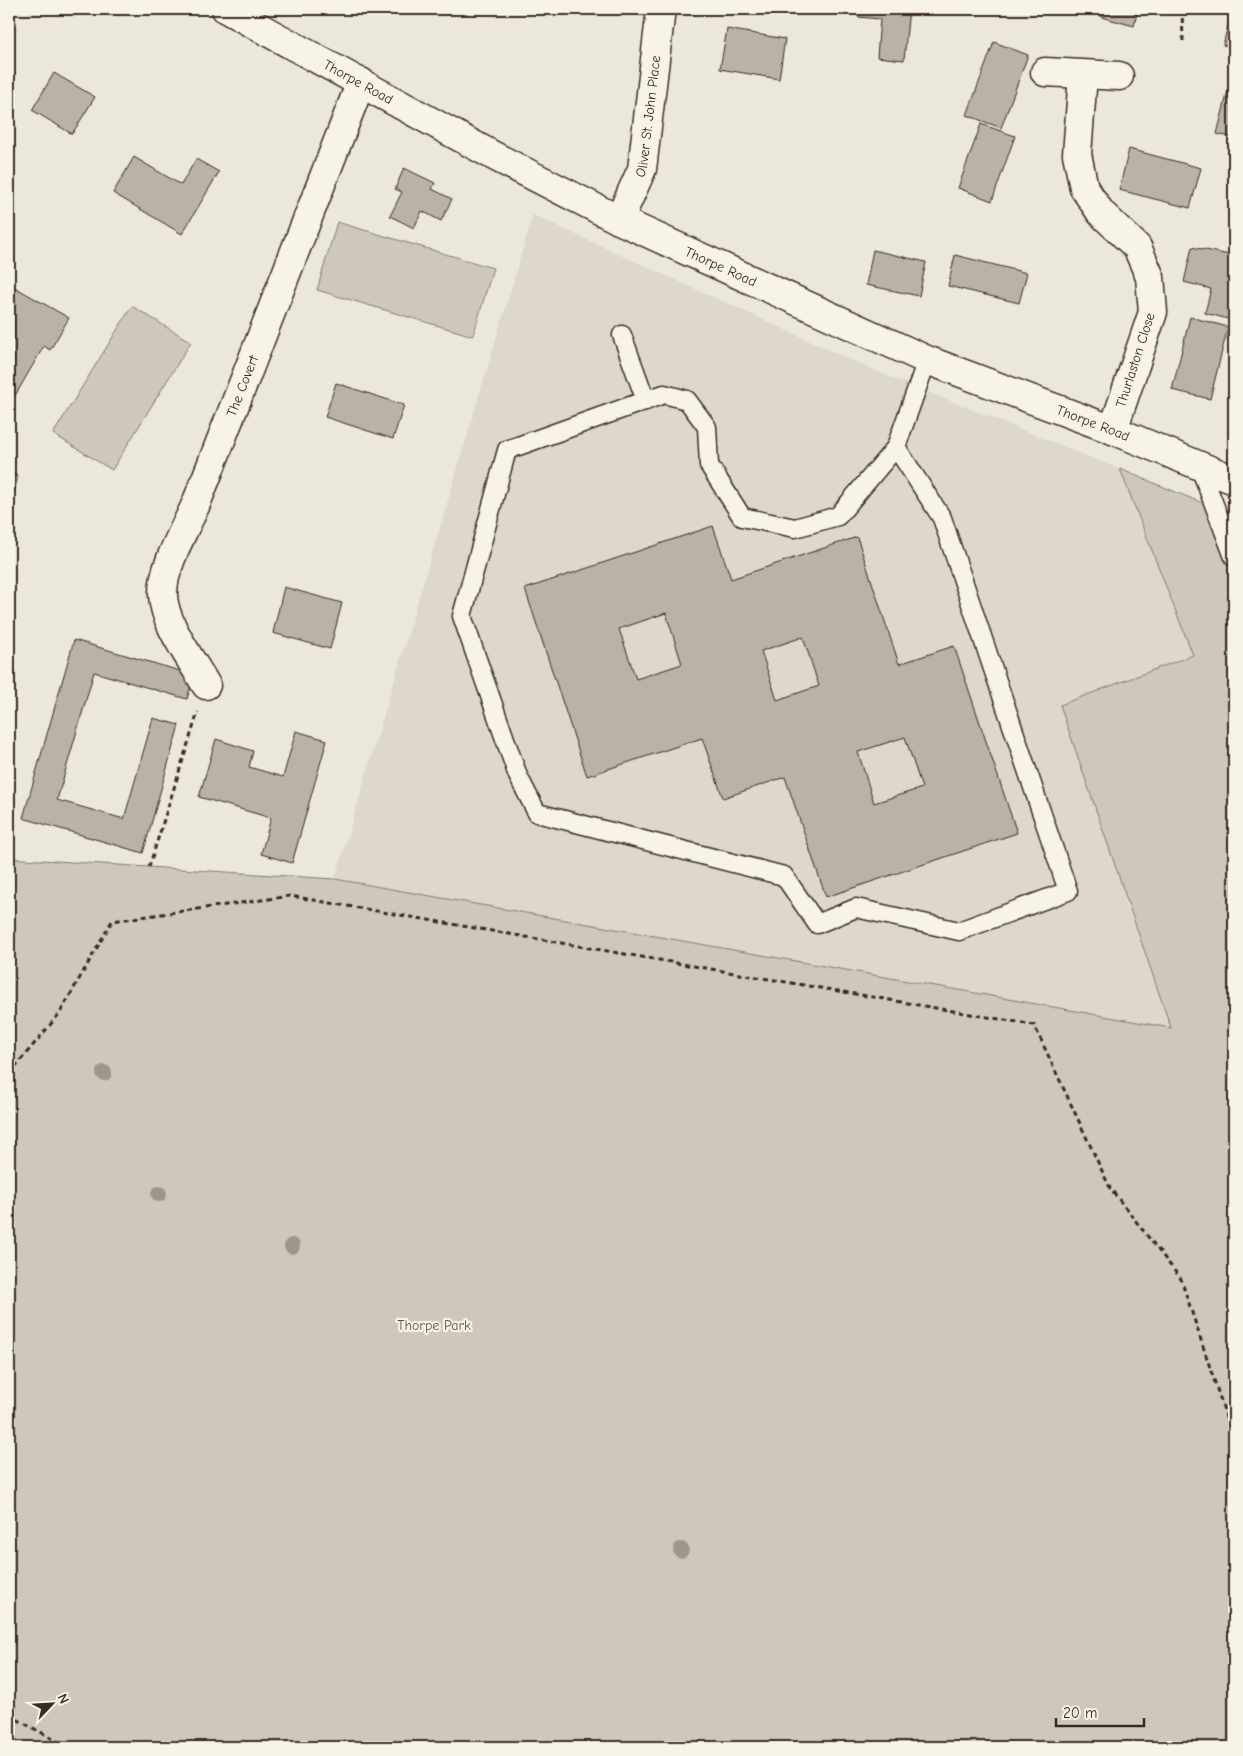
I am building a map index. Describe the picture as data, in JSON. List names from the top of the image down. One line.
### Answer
{"streets":{"street":["Thorpe Road","Oliver St. John Place","Thurlaston Close","The Covert"]},"crossings":[["Thorpe Road","Oliver St. John Place"],["Thorpe Road","Thurlaston Close"],["Thorpe Road","The Covert"]],"parks":["Thorpe Park"],"scale_bar":"20 m","north":"top right"}
